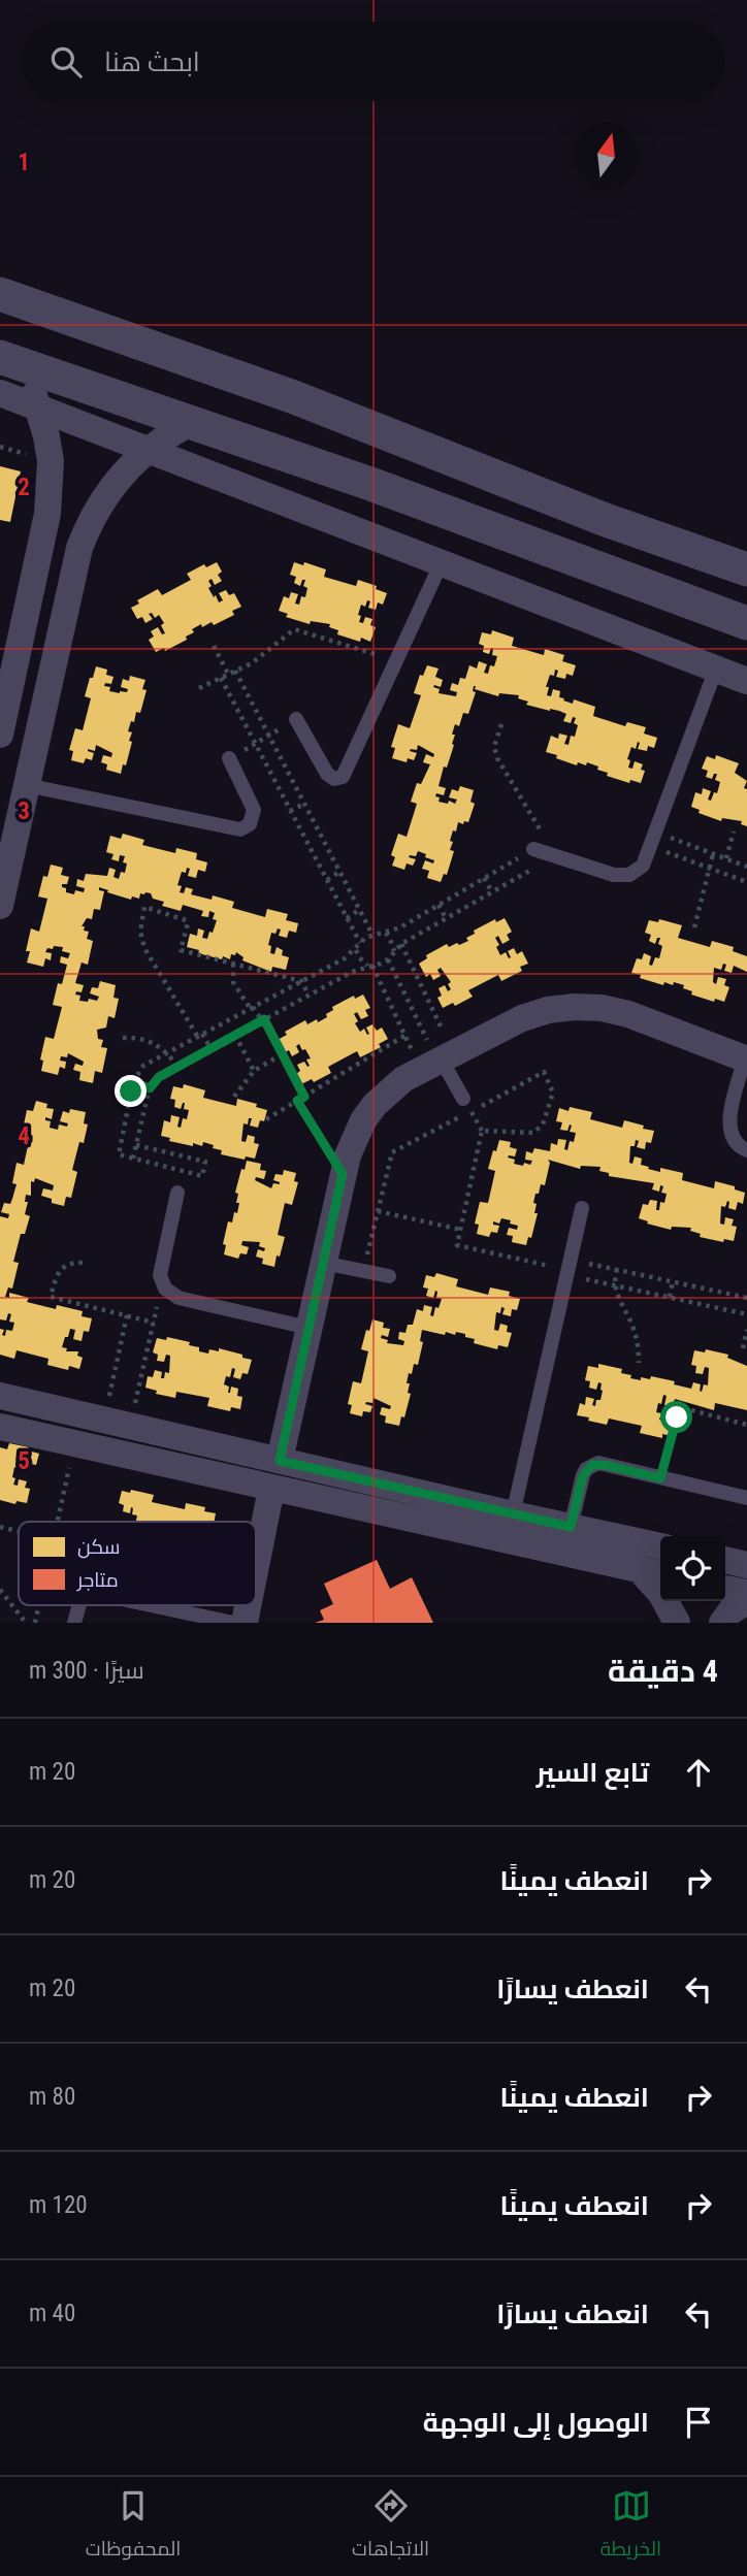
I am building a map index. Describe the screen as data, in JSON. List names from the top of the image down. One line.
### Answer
{"legend":["سكن","متاجر"],"north":"top","page":{"search":"ابحث هنا","heading":["4 دقيقة","سيرًا · 300 m"],"list":[["تابع السير","20 m"],["انعطف يمينًا","20 m"],["انعطف يسارًا","20 m"],["انعطف يمينًا","80 m"],["انعطف يمينًا","120 m"],["انعطف يسارًا","40 m"],"الوصول إلى الوجهة"],"nav":["الخريطة","الاتجاهات","المحفوظات"]},"grid":{"rows":["1","2","3","4","5"]}}
